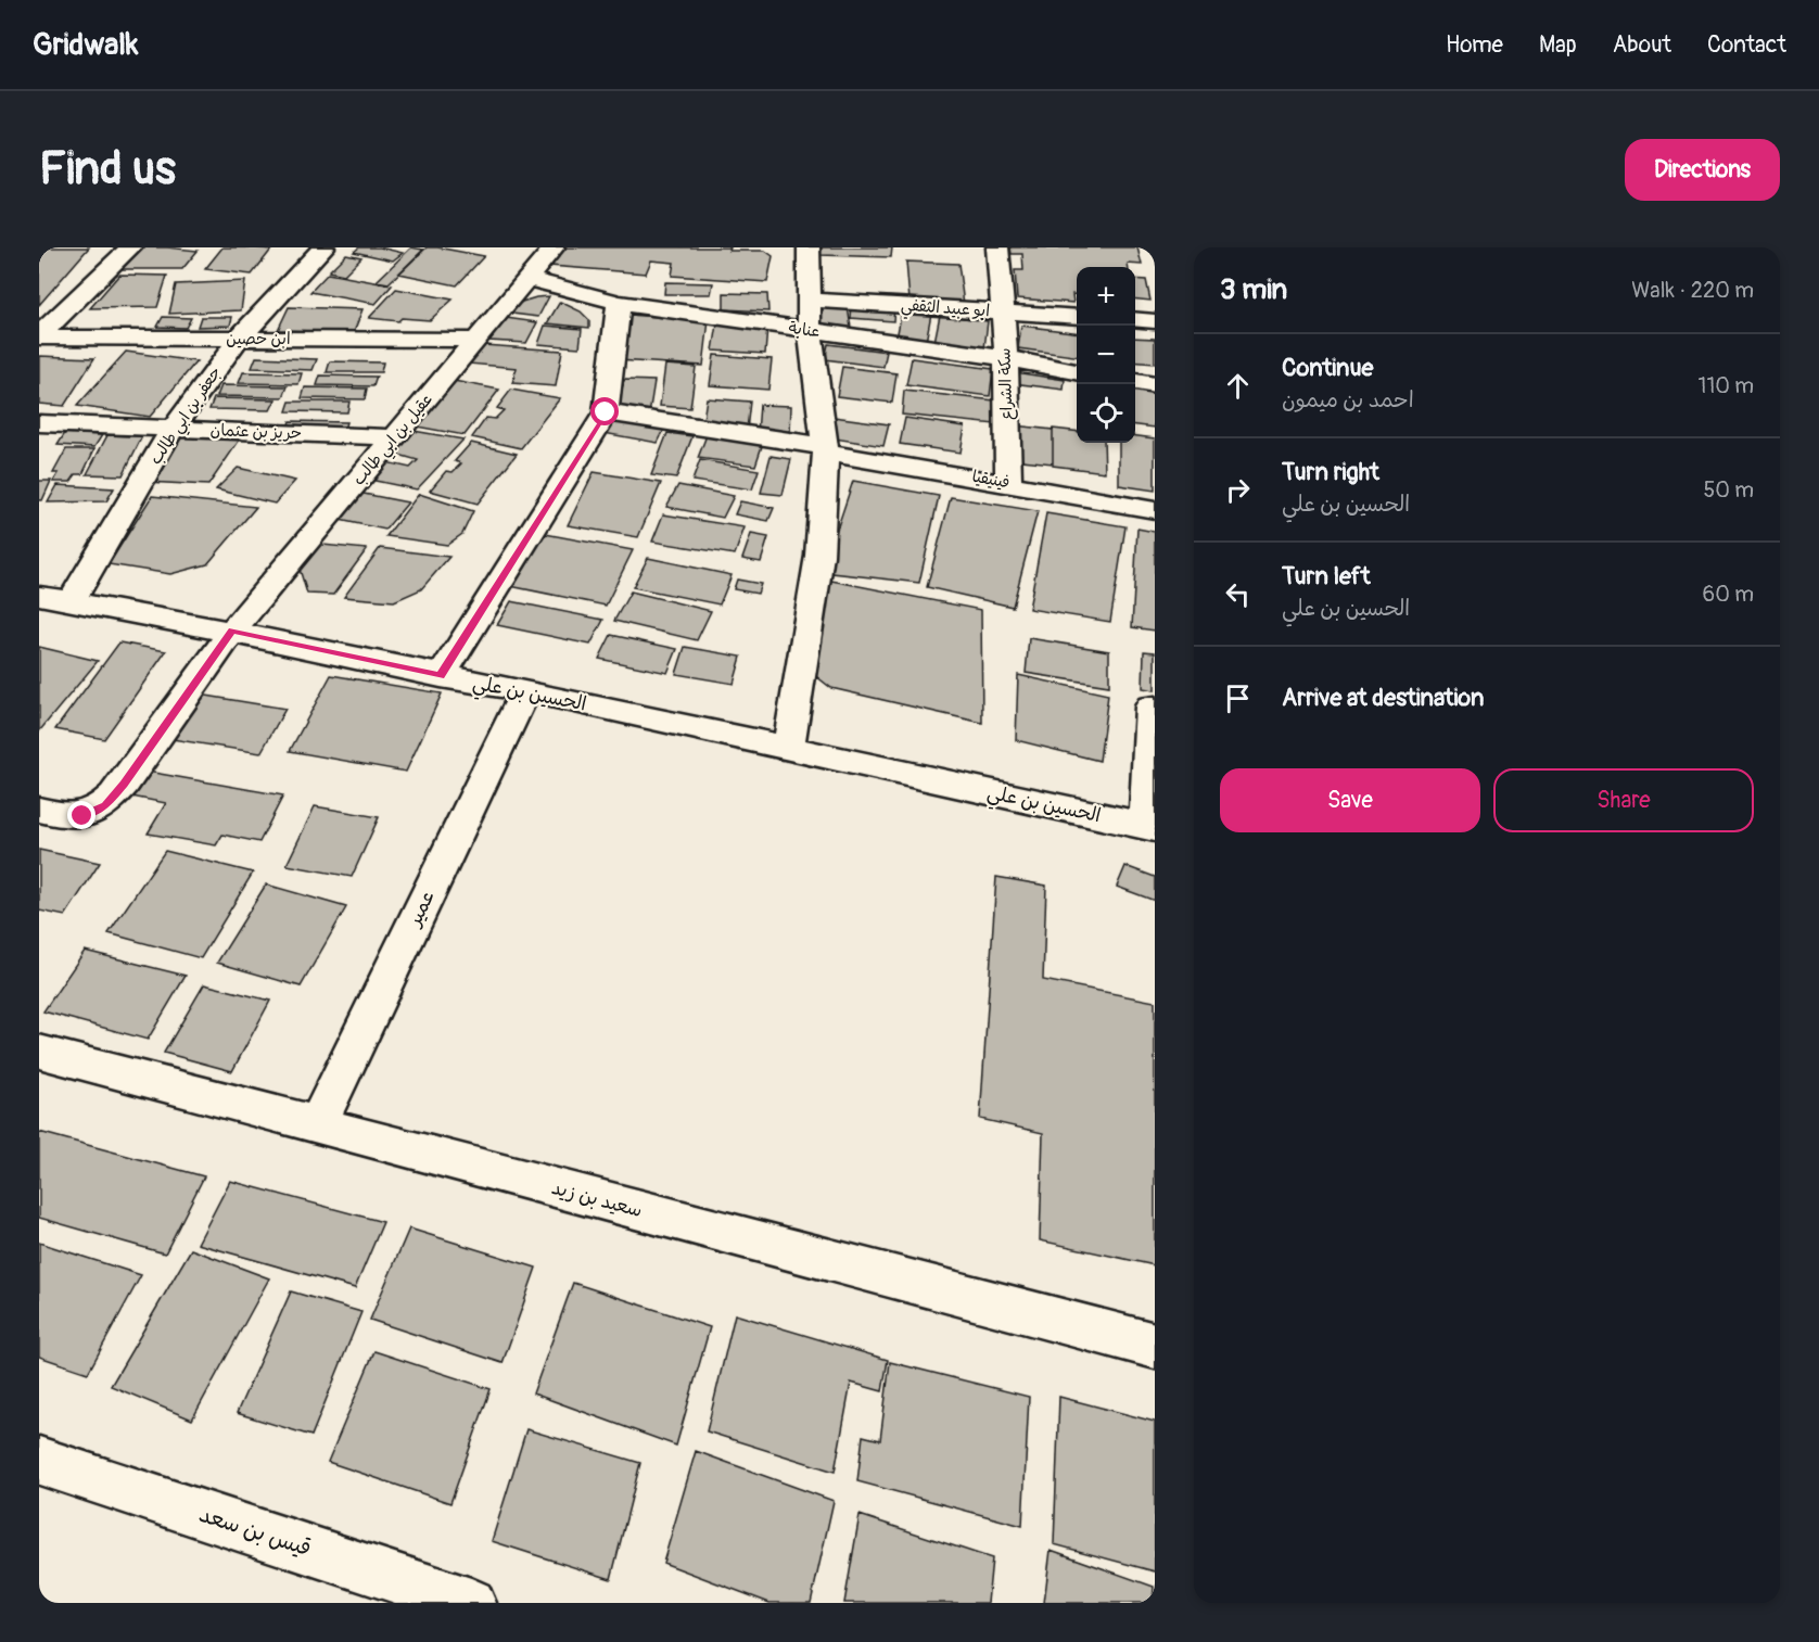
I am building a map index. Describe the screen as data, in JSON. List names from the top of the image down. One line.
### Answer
{"streets":{"street":["ابو عبيد الثقفي","عنابة","ابن حصين","سكة الشراع","جعفر بن ابي طالب","حريز بن عثمان","عقيل بن ابي طالب","فينيقيا","الحسين بن علي","عمير","سعيد بن زيد","قيس بن سعد"]},"crossings":[["ابو عبيد الثقفي","سكة الشراع"],["عنابة","سكة الشراع"],["عنابة","عقيل بن ابي طالب"],["ابن حصين","جعفر بن ابي طالب"],["ابن حصين","عقيل بن ابي طالب"],["سكة الشراع","فينيقيا"],["جعفر بن ابي طالب","حريز بن عثمان"],["جعفر بن ابي طالب","الحسين بن علي"],["حريز بن عثمان","عقيل بن ابي طالب"],["عقيل بن ابي طالب","الحسين بن علي"],["الحسين بن علي","عمير"],["عمير","سعيد بن زيد"]],"page":{"header":"Gridwalk","nav":["Home","Map","About","Contact"],"buttons":["Directions",["Save","Share"]],"title":"Find us","heading":["3 min","Walk · 220 m"],"map_buttons":["+","−"],"list":[["Continue","احمد بن ميمون","110 m"],["Turn right","الحسين بن علي","50 m"],["Turn left","الحسين بن علي","60 m"],"Arrive at destination"]}}
